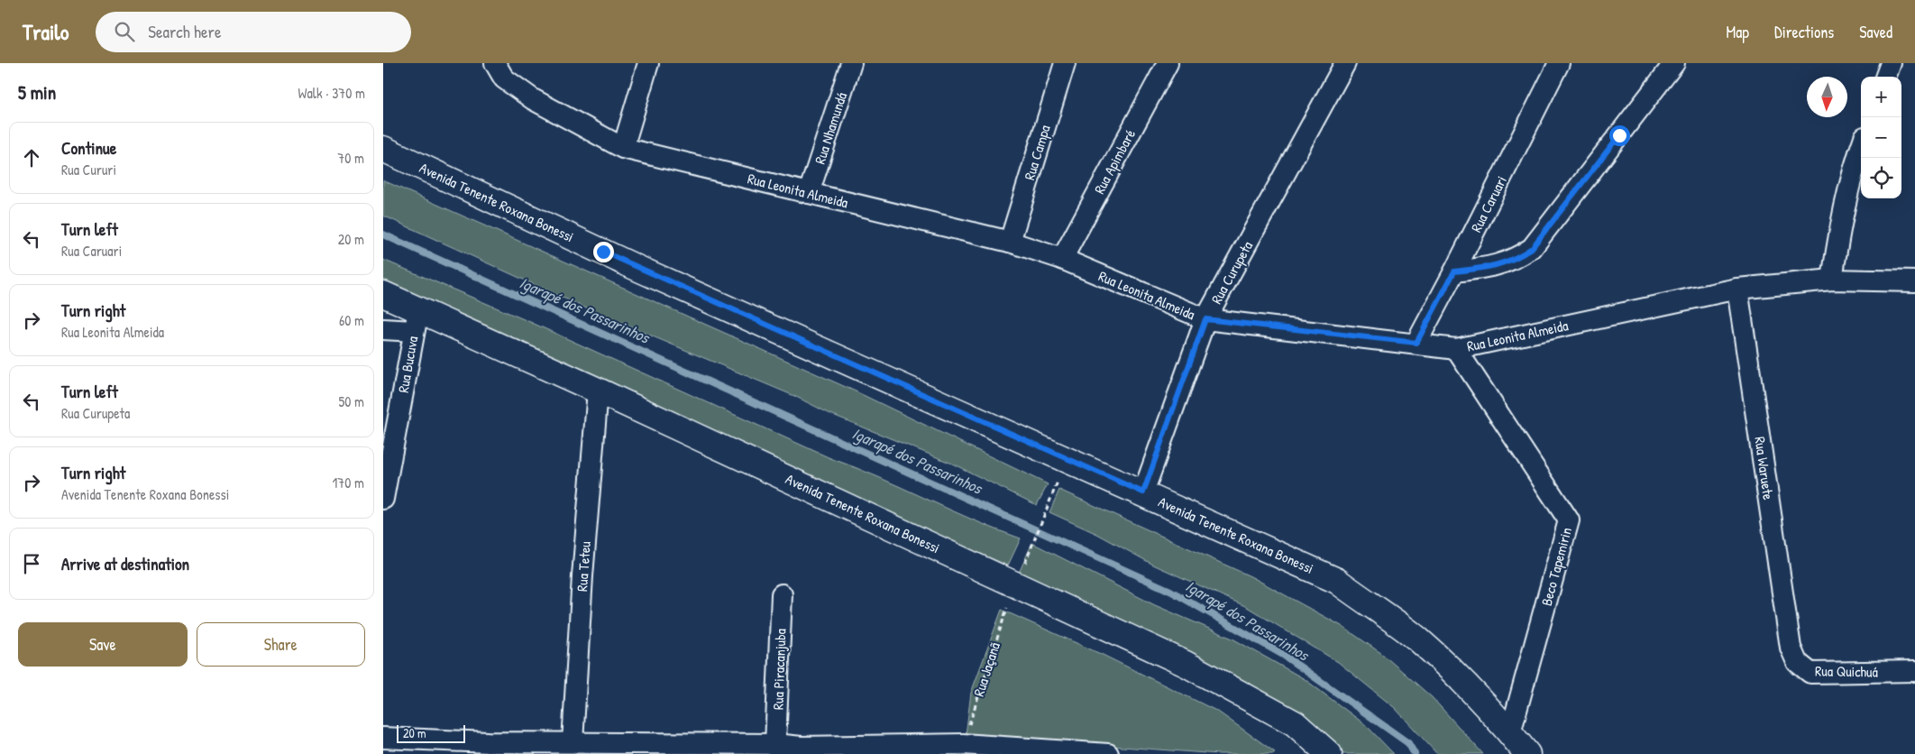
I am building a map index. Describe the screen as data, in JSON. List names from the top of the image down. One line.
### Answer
{"streets":{"street":["Rua Nhamundá","Rua Campa","Rua Apimbaré","Rua Leonita Almeida","Avenida Tenente Roxana Bonessi","Rua Caruari","Rua Curupeta","Rua Bucuva","Rua Waruete","Rua Teteu","Beco Tapemirin","Rua Piracanjuba","Rua Quichuá"],"path":["Rua Jaçanã"]},"crossings":[["Rua Nhamundá","Rua Leonita Almeida"],["Rua Campa","Rua Leonita Almeida"],["Rua Apimbaré","Rua Leonita Almeida"],["Rua Leonita Almeida","Rua Caruari"],["Rua Leonita Almeida","Rua Curupeta"],["Rua Leonita Almeida","Rua Waruete"],["Rua Leonita Almeida","Beco Tapemirin"],["Avenida Tenente Roxana Bonessi","Rua Curupeta"],["Avenida Tenente Roxana Bonessi","Rua Bucuva"],["Avenida Tenente Roxana Bonessi","Rua Teteu"],["Avenida Tenente Roxana Bonessi","Beco Tapemirin"],["Avenida Tenente Roxana Bonessi","Rua Jaçanã"],["Rua Waruete","Rua Quichuá"]],"water":["Igarapé dos Passarinhos"],"scale_bar":"20 m","north":"bottom","page":{"header":"Trailo","search":"Search here","nav":["Map","Directions","Saved"],"heading":["5 min","Walk · 370 m"],"map_buttons":["+","−"],"list":[["Continue","Rua Cururi","70 m"],["Turn left","Rua Caruari","20 m"],["Turn right","Rua Leonita Almeida","60 m"],["Turn left","Rua Curupeta","50 m"],["Turn right","Avenida Tenente Roxana Bonessi","170 m"],"Arrive at destination"],"buttons":["Save","Share"],"scale":"20 m"}}
